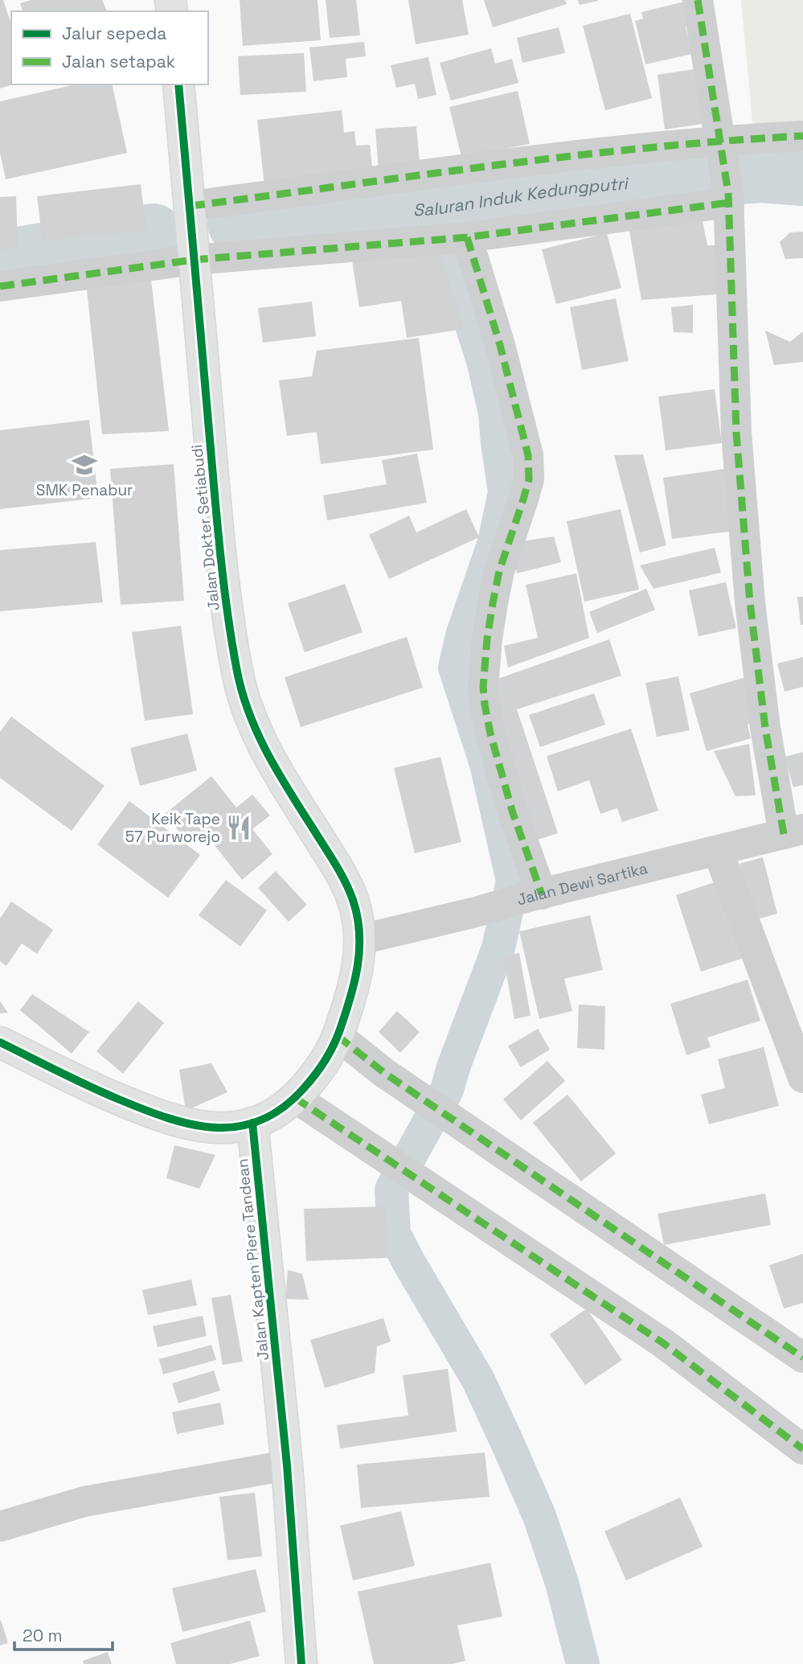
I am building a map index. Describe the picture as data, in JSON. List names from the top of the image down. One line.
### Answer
{"streets":{"street":["Jalan Dokter Setiabudi","Jalan Dewi Sartika","Jalan Kapten Piere Tandean"]},"crossings":[["Jalan Dokter Setiabudi","Jalan Dewi Sartika"],["Jalan Dokter Setiabudi","Jalan Kapten Piere Tandean"]],"water":["Saluran Induk Kedungputri"],"places":{"school or university":["SMK Penabur"],"restaurant":["Keik Tape 57 Purworejo"]},"legend":["Jalur sepeda","Jalan setapak"],"scale_bar":"20 m"}
